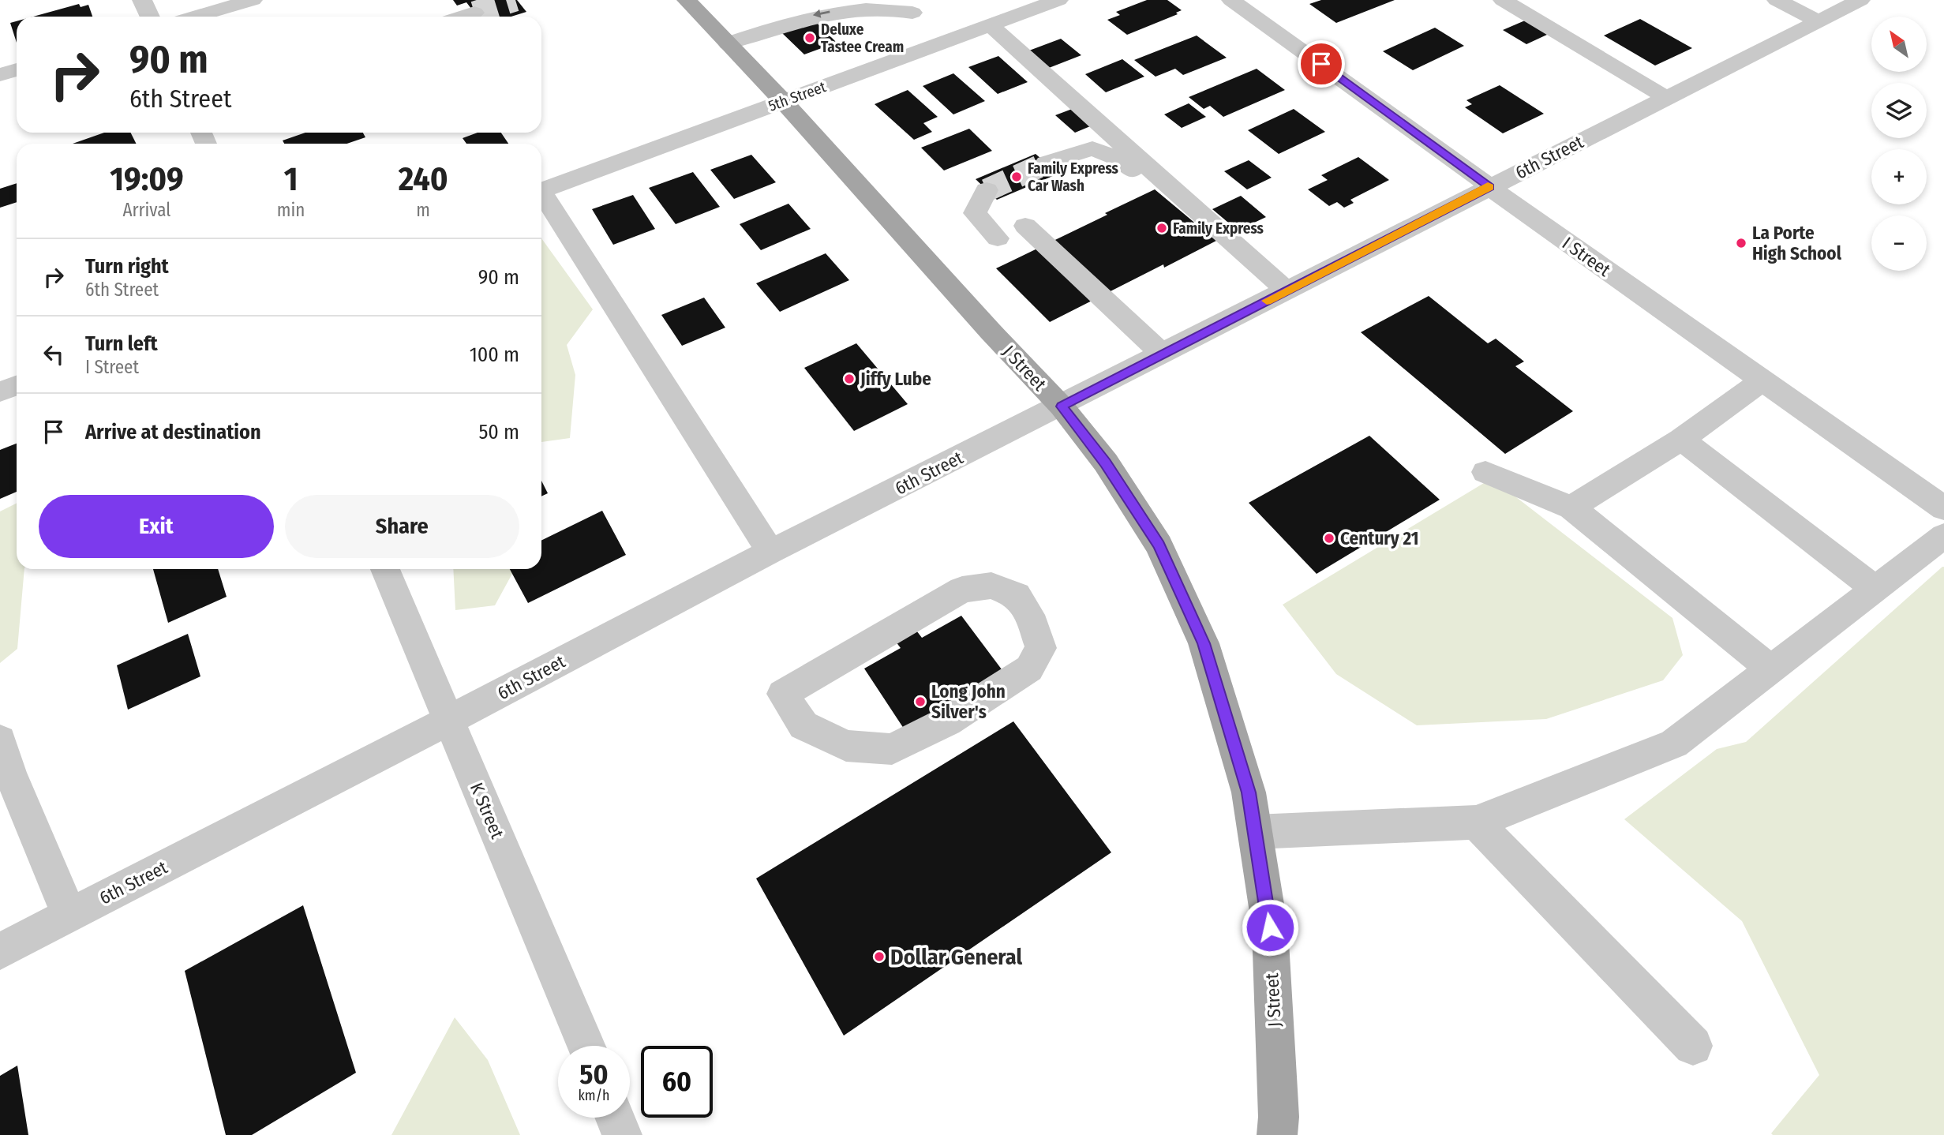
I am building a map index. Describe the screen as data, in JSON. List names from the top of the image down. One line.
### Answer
{"streets":{"main road":["J Street"],"street":["5th Street","6th Street","I Street","K Street"]},"crossings":[["5th Street","J Street"],["6th Street","I Street"],["6th Street","J Street"],["6th Street","K Street"]],"places":["Deluxe Tastee Cream","Family Express Car Wash","Family Express","La Porte High School","Jiffy Lube","Century 21","Long John Silver's","Dollar General"],"north":"top left","page":{"map_buttons":["+","−"],"turn":["90 m","6th Street"],"eta":["19:09","Arrival","1","min","240","m"],"list":[{"name":"Turn right","note":"6th Street","value":"90 m"},{"name":"Turn left","note":"I Street","value":"100 m"},{"name":"Arrive at destination","value":"50 m"}],"buttons":["Exit","Share"],"speed":"50 km/h","limit":"60"}}
